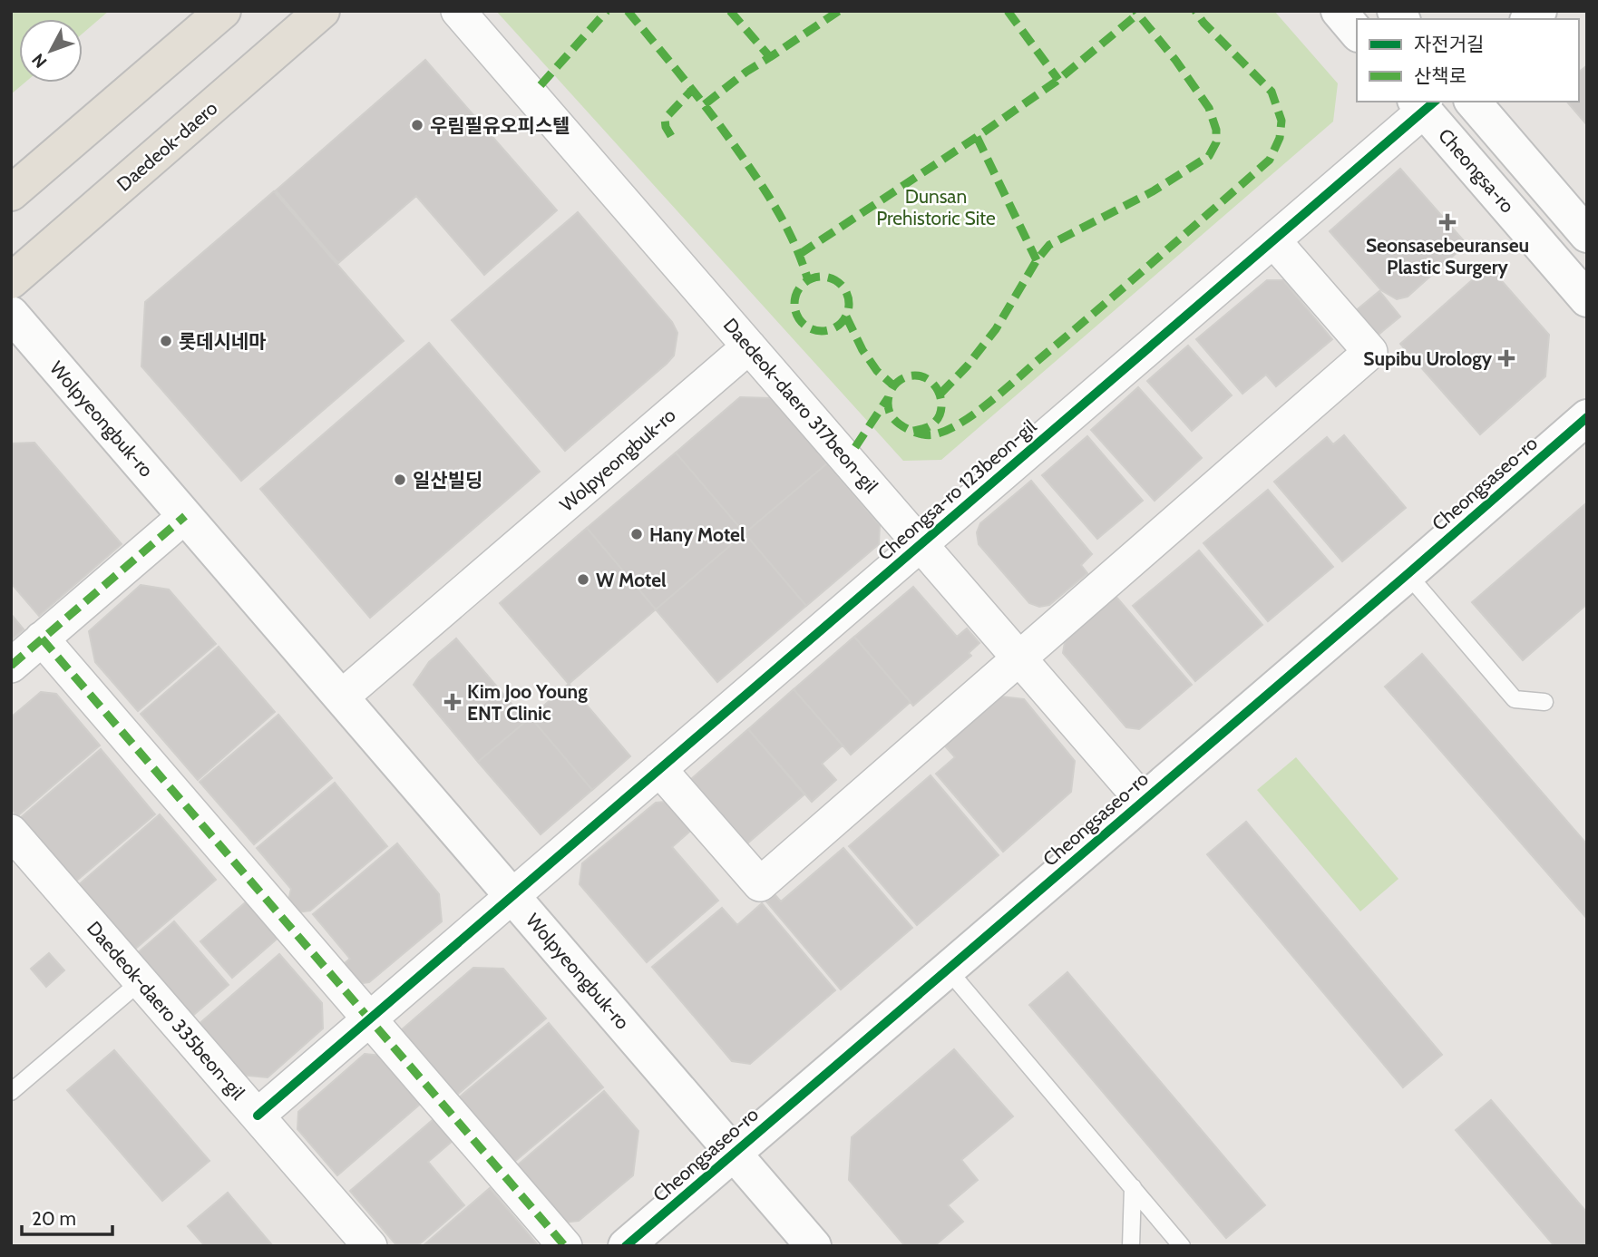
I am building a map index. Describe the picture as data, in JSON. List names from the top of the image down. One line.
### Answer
{"streets":{"main road":["Daedeok-daero"],"street":["Cheongsa-ro","Daedeok-daero 317beon-gil","Wolpyeongbuk-ro","Cheongsaseo-ro","Cheongsa-ro 123beon-gil","Daedeok-daero 335beon-gil"]},"crossings":[["Cheongsa-ro","Cheongsa-ro 123beon-gil"],["Daedeok-daero 317beon-gil","Wolpyeongbuk-ro"],["Daedeok-daero 317beon-gil","Cheongsaseo-ro"],["Daedeok-daero 317beon-gil","Cheongsa-ro 123beon-gil"],["Wolpyeongbuk-ro","Cheongsaseo-ro"],["Wolpyeongbuk-ro","Cheongsa-ro 123beon-gil"],["Cheongsa-ro 123beon-gil","Daedeok-daero 335beon-gil"]],"parks":["Dunsan Prehistoric Site"],"places":{"other":["우림필유오피스텔","롯데시네마","일산빌딩","Hany Motel","W Motel"],"health":["Seonsasebeuranseu Plastic Surgery","Supibu Urology","Kim Joo Young ENT Clinic"]},"legend":["자전거길","산책로"],"scale_bar":"20 m","north":"bottom left"}
